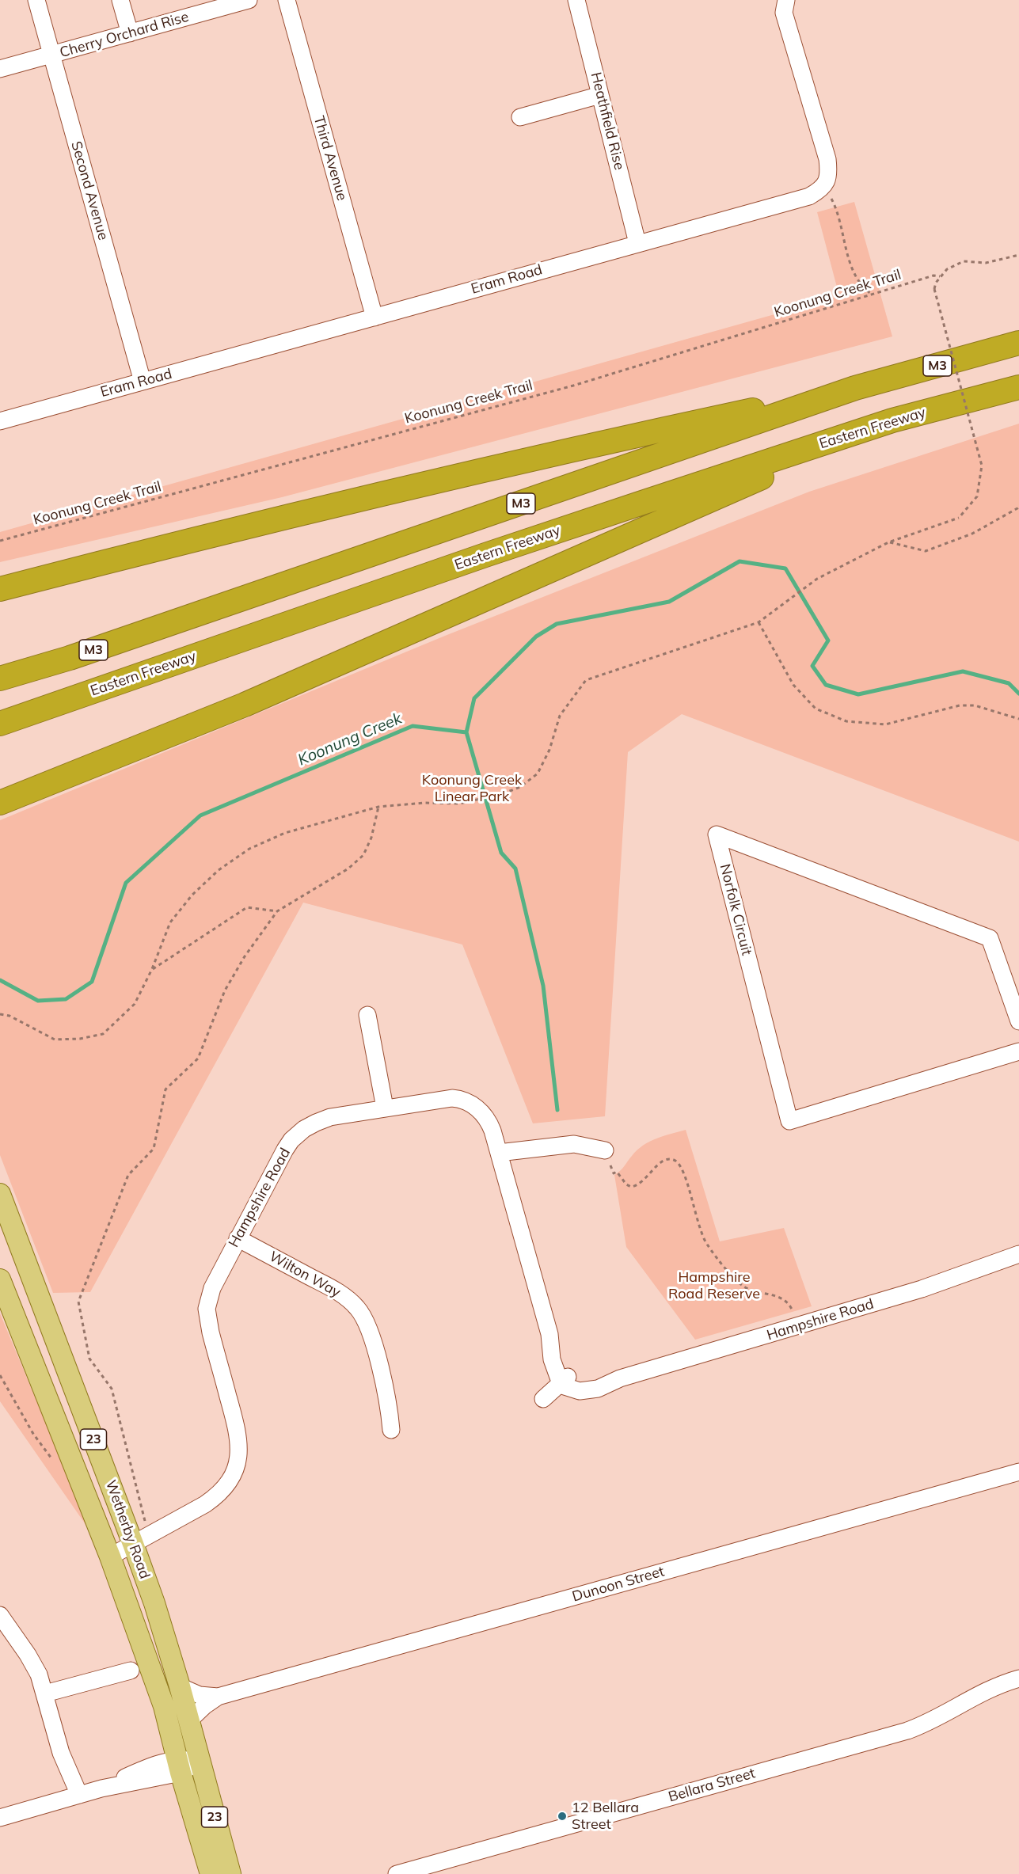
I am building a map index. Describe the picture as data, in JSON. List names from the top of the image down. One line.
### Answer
{"streets":{"highway":["M3","Eastern Freeway"],"main road":["23","Wetherby Road"],"street":["Cherry Orchard Rise","Heathfield Rise","Third Avenue","Second Avenue","Eram Road","Norfolk Circuit","Hampshire Road","Wilton Way","Dunoon Street","Bellara Street"],"path":["Koonung Creek Trail"]},"crossings":[["Cherry Orchard Rise","Second Avenue"],["Heathfield Rise","Eram Road"],["Third Avenue","Eram Road"],["Second Avenue","Eram Road"],["Hampshire Road","Wilton Way"],["Hampshire Road","Wetherby Road"],["Wetherby Road","Dunoon Street"]],"water":["Koonung Creek"],"parks":["Koonung Creek Linear Park","Hampshire Road Reserve"],"places":["12 Bellara Street"]}
